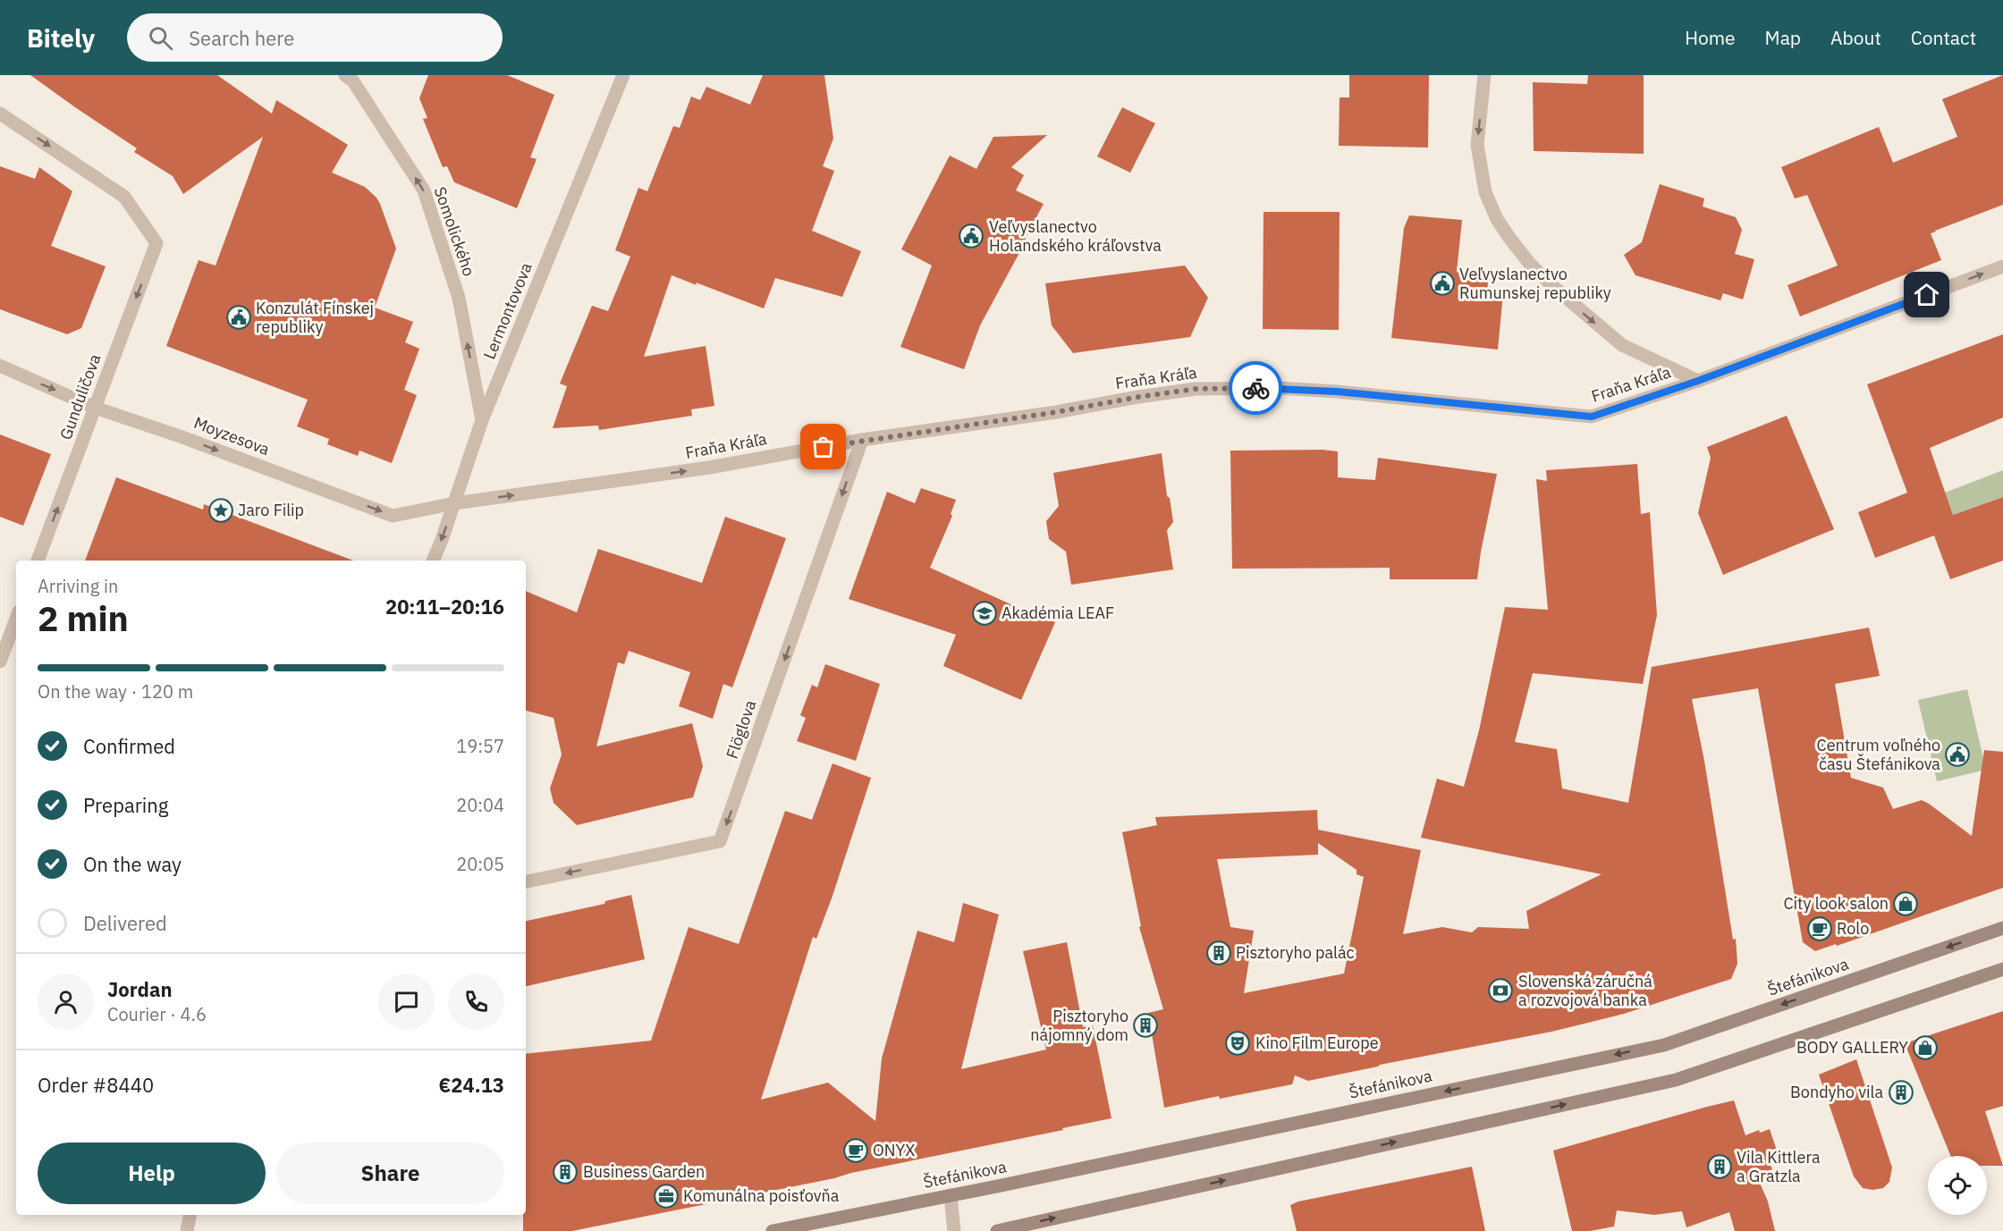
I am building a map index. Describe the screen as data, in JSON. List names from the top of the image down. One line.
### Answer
{"streets":{"main road":["Štefánikova"],"street":["Somolického","Lermontovova","Fraňa Kráľa","Gunduličova","Moyzesova","Flöglova"]},"crossings":[["Somolického","Lermontovova"],["Lermontovova","Fraňa Kráľa"],["Lermontovova","Moyzesova"],["Fraňa Kráľa","Moyzesova"],["Fraňa Kráľa","Flöglova"],["Gunduličova","Moyzesova"]],"one_way":["Somolického","Fraňa Kráľa","Moyzesova","Flöglova"],"places":{"public building":["Veľvyslanectvo Holandského kráľovstva","Veľvyslanectvo Rumunskej republiky","Konzulát Fínskej republiky","Centrum voľného času Štefánikova"],"place":["Jaro Filip"],"school or university":["Akadémia LEAF"],"shop":["City look salon","BODY GALLERY"],"cafe":["Rolo","ONYX"],"building":["Pisztoryho palác","Pisztoryho nájomný dom","Bondyho vila","Vila Kittlera a Gratzla","Business Garden"],"bank":["Slovenská záručná a rozvojová banka"],"theatre":["Kino Film Europe"],"office":["Komunálna poisťovňa"]},"page":{"header":"Bitely","search":"Search here","nav":["Home","Map","About","Contact"],"heading":["2 min","Arriving in","20:11–20:16"],"panel":["Jordan","Courier · 4.6","Order #8440","€24.13"],"bar":"On the way · 120 m","list":[["Confirmed","19:57"],["Preparing","20:04"],["On the way","20:05"],"Delivered"],"buttons":["Help","Share"]}}
